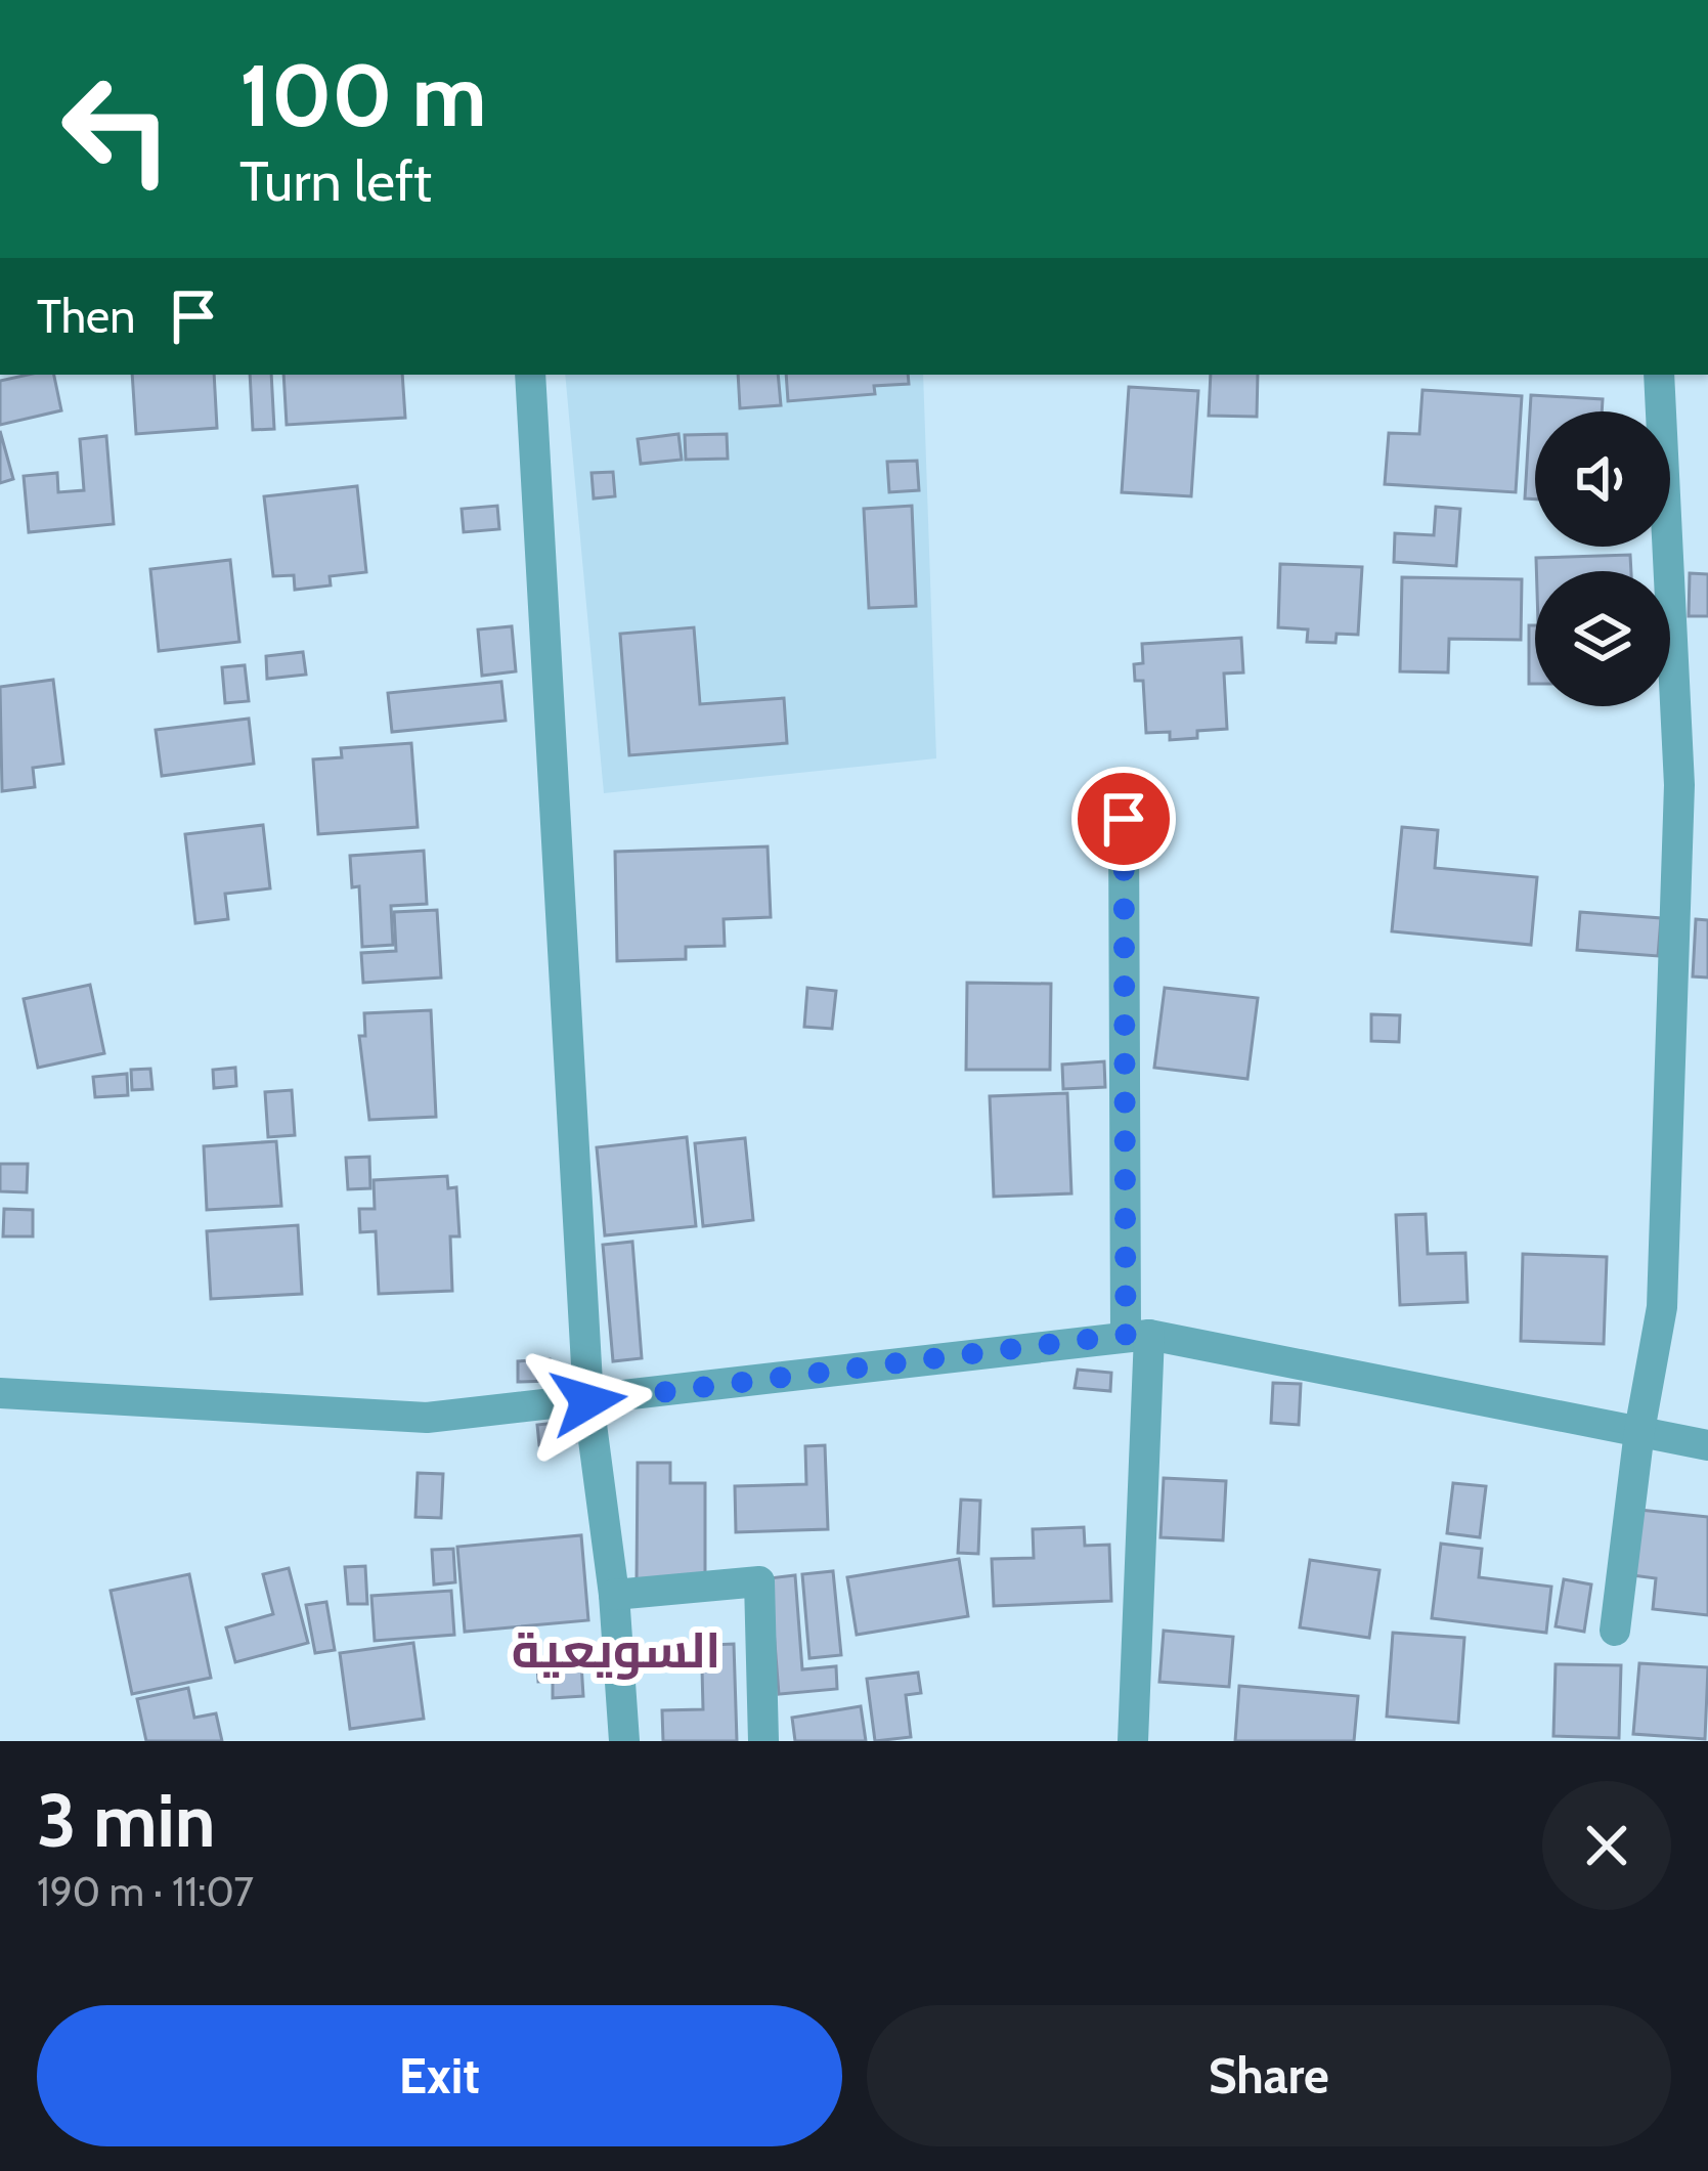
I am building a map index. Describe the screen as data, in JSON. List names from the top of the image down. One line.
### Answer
{"districts":["السويعية"],"page":{"turn":["100 m","Turn left"],"then":"Then","heading":["3 min","190 m · 11:07"],"buttons":["Exit","Share"]}}
